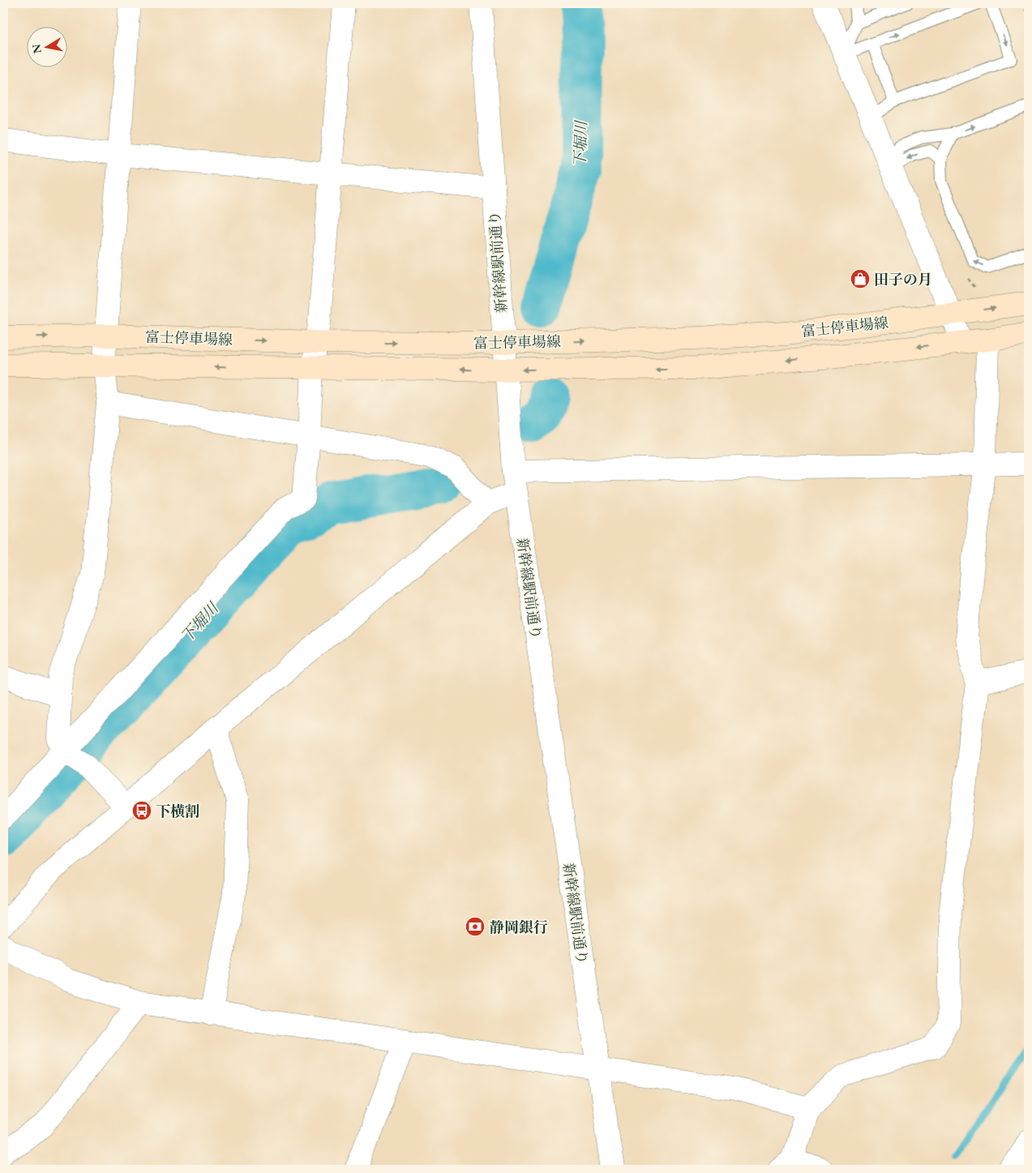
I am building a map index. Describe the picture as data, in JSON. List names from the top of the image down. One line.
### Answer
{"streets":{"main road":["富士停車場線"],"street":["新幹線駅前通り"]},"crossings":[["新幹線駅前通り","富士停車場線"]],"water":["下堀川"],"places":{"shop":["田子の月"],"bus stop":["下横割"],"bank":["静岡銀行"]},"north":"left"}
